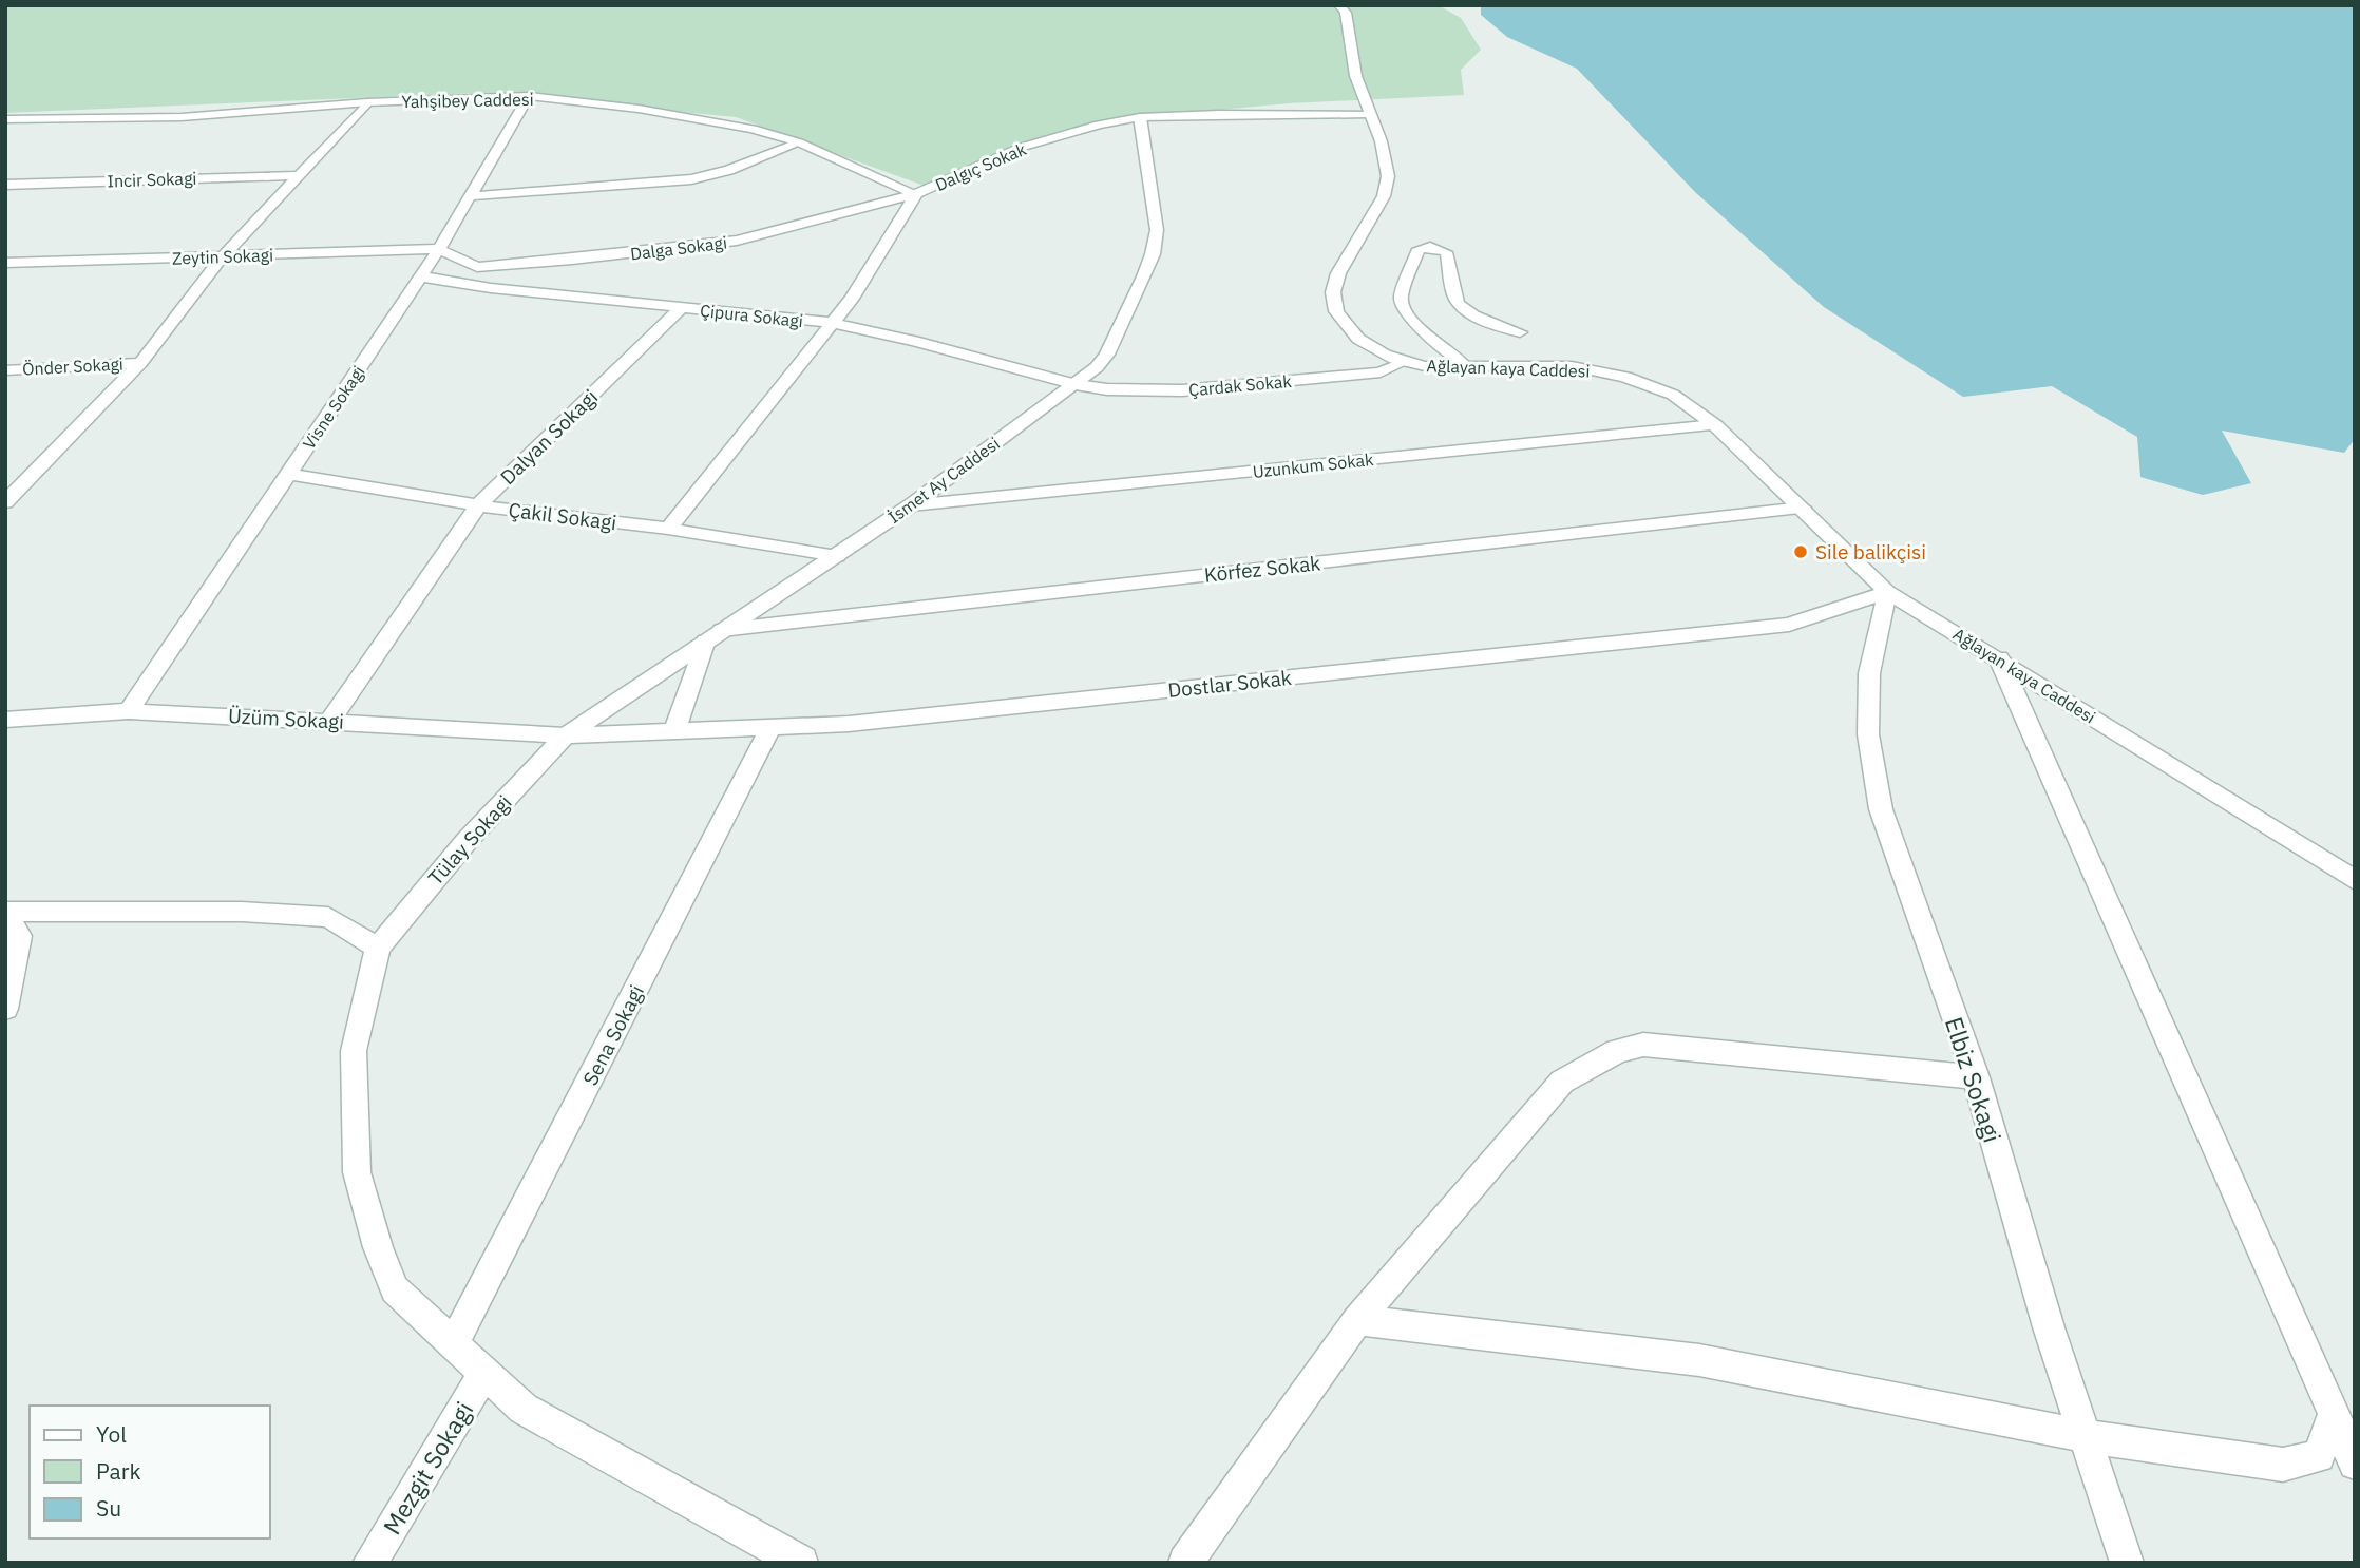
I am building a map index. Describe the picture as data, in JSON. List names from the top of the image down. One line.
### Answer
{"streets":{"street":["Yahşibey Caddesi","Dalgıç Sokak","Incir Sokagi","Dalga Sokagi","Zeytin Sokagi","Çipura Sokagi","Önder Sokagi","Ağlayan kaya Caddesi","Çardak Sokak","Visne Sokagi","Dalyan Sokagi","Uzunkum Sokak","İsmet Ay Caddesi","Çakil Sokagi","Körfez Sokak","Dostlar Sokak","Üzüm Sokagi","Tülay Sokagi","Sena Sokagi","Elbiz Sokagi","Mezgit Sokagi"]},"crossings":[["Yahşibey Caddesi","Dalgıç Sokak"],["Yahşibey Caddesi","Dalga Sokagi"],["Yahşibey Caddesi","Visne Sokagi"],["Dalgıç Sokak","Dalga Sokagi"],["Dalgıç Sokak","Çipura Sokagi"],["Dalgıç Sokak","Ağlayan kaya Caddesi"],["Dalgıç Sokak","İsmet Ay Caddesi"],["Dalgıç Sokak","Çakil Sokagi"],["Dalga Sokagi","Zeytin Sokagi"],["Dalga Sokagi","Visne Sokagi"],["Zeytin Sokagi","Visne Sokagi"],["Çipura Sokagi","Çardak Sokak"],["Çipura Sokagi","Visne Sokagi"],["Çipura Sokagi","Dalyan Sokagi"],["Çipura Sokagi","İsmet Ay Caddesi"],["Ağlayan kaya Caddesi","Çardak Sokak"],["Ağlayan kaya Caddesi","Uzunkum Sokak"],["Ağlayan kaya Caddesi","Körfez Sokak"],["Ağlayan kaya Caddesi","Dostlar Sokak"],["Ağlayan kaya Caddesi","Elbiz Sokagi"],["Çardak Sokak","İsmet Ay Caddesi"],["Visne Sokagi","Çakil Sokagi"],["Visne Sokagi","Üzüm Sokagi"],["Dalyan Sokagi","Çakil Sokagi"],["Dalyan Sokagi","Üzüm Sokagi"],["Uzunkum Sokak","İsmet Ay Caddesi"],["İsmet Ay Caddesi","Çakil Sokagi"],["İsmet Ay Caddesi","Körfez Sokak"],["İsmet Ay Caddesi","Dostlar Sokak"],["İsmet Ay Caddesi","Üzüm Sokagi"],["İsmet Ay Caddesi","Tülay Sokagi"],["Dostlar Sokak","Üzüm Sokagi"],["Dostlar Sokak","Tülay Sokagi"],["Dostlar Sokak","Sena Sokagi"],["Dostlar Sokak","Elbiz Sokagi"],["Üzüm Sokagi","Tülay Sokagi"]],"places":["Sile balikçisi"],"legend":["Yol","Park","Su"]}
